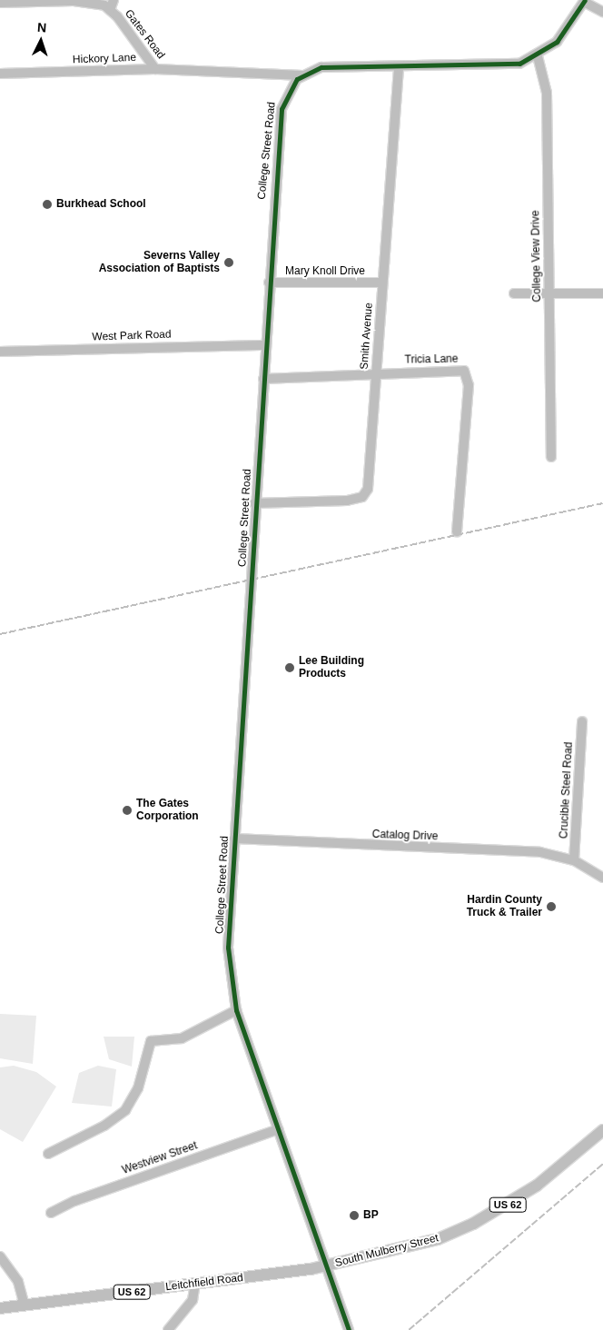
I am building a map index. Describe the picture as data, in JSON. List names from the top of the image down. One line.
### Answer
{"streets":{"main road":["US 62","South Mulberry Street","Leitchfield Road"],"street":["Gates Road","Hickory Lane","College Street Road","College View Drive","Mary Knoll Drive","West Park Road","Smith Avenue","Tricia Lane","Crucible Steel Road","Catalog Drive","Westview Street"]},"crossings":[["Gates Road","Hickory Lane"],["Gates Road","College Street Road"],["College Street Road","Mary Knoll Drive"],["College Street Road","West Park Road"],["College Street Road","Smith Avenue"],["College Street Road","Tricia Lane"],["College Street Road","Catalog Drive"],["College Street Road","Westview Street"],["College Street Road","South Mulberry Street"],["College Street Road","Leitchfield Road"],["Mary Knoll Drive","Smith Avenue"],["Smith Avenue","Tricia Lane"],["Crucible Steel Road","Catalog Drive"],["South Mulberry Street","Leitchfield Road"]],"places":["Burkhead School","Severns Valley Association of Baptists","Lee Building Products","The Gates Corporation","Hardin County Truck & Trailer","BP"],"north":"top"}
